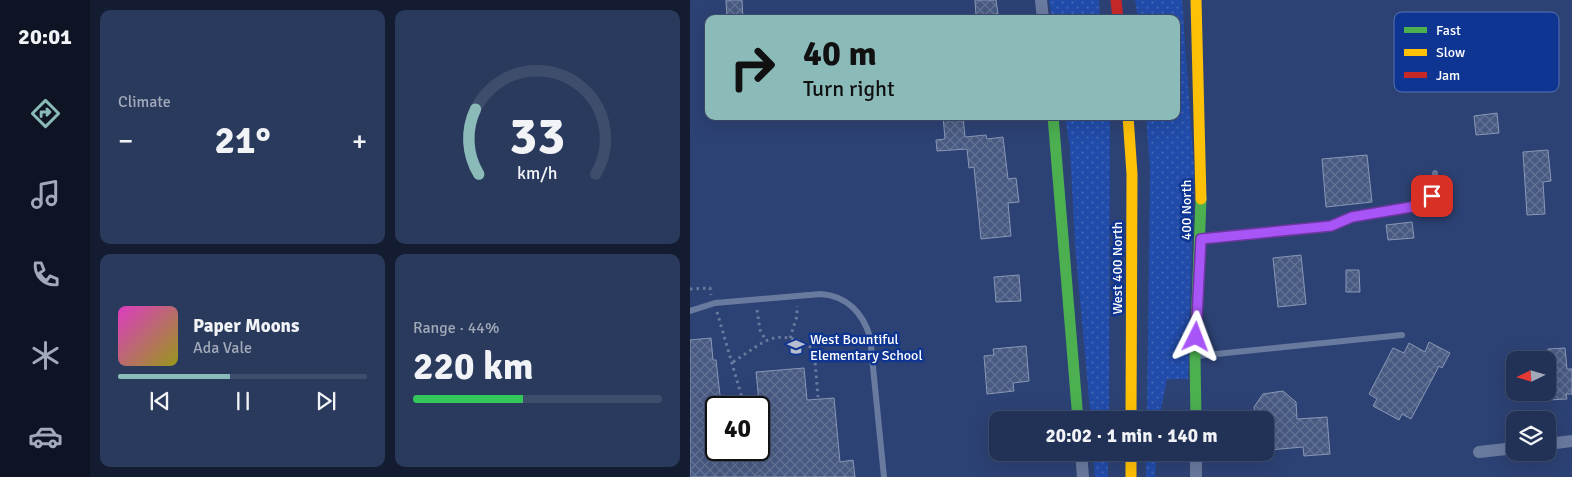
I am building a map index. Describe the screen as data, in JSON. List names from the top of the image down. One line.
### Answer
{"streets":{"street":["400 North","West 400 North"]},"places":{"school or university":["West Bountiful Elementary School"]},"legend":["Fast","Slow","Jam"],"north":"left","page":{"tabs":"20:01","tile":["Climate",["Range · 44%","220 km"]],"turn":["40 m","Turn right"],"heat":["−","21°","+"],"song":["Paper Moons","Ada Vale"],"limit":"40","trip":"20:02 · 1 min · 140 m","gauge":["33","km/h"]}}
